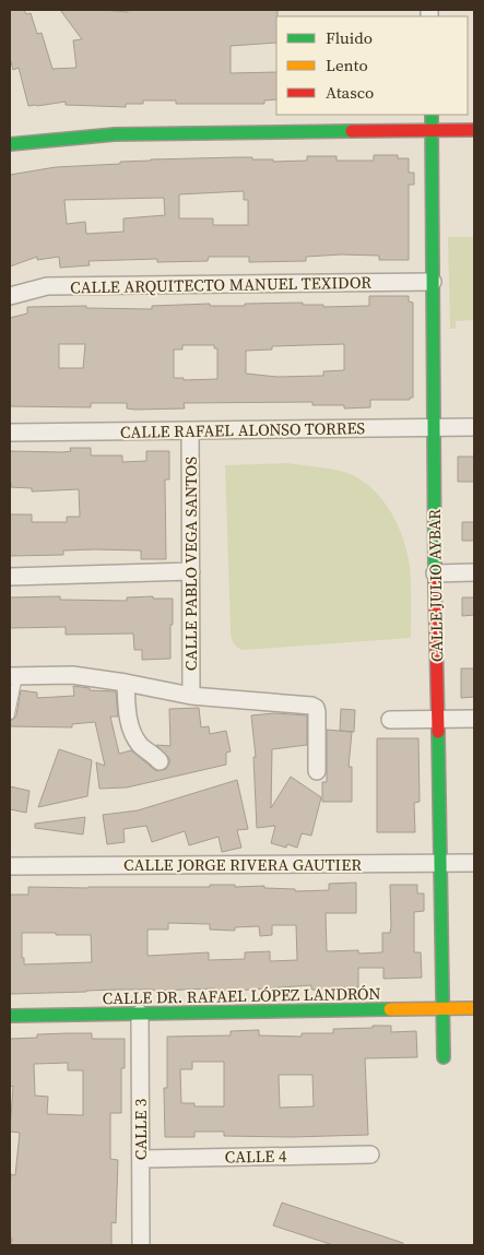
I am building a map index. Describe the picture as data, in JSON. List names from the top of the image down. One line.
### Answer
{"streets":{"street":["CALLE ARQUITECTO MANUEL TEXIDOR","CALLE RAFAEL ALONSO TORRES","CALLE PABLO VEGA SANTOS","CALLE JULIO AYBAR","CALLE JORGE RIVERA GAUTIER","CALLE DR. RAFAEL LÓPEZ LANDRÓN","CALLE 3","CALLE 4"]},"crossings":[["CALLE ARQUITECTO MANUEL TEXIDOR","CALLE JULIO AYBAR"],["CALLE RAFAEL ALONSO TORRES","CALLE PABLO VEGA SANTOS"],["CALLE RAFAEL ALONSO TORRES","CALLE JULIO AYBAR"],["CALLE JULIO AYBAR","CALLE JORGE RIVERA GAUTIER"],["CALLE JULIO AYBAR","CALLE DR. RAFAEL LÓPEZ LANDRÓN"],["CALLE DR. RAFAEL LÓPEZ LANDRÓN","CALLE 3"],["CALLE 3","CALLE 4"]],"legend":["Fluido","Lento","Atasco"]}
